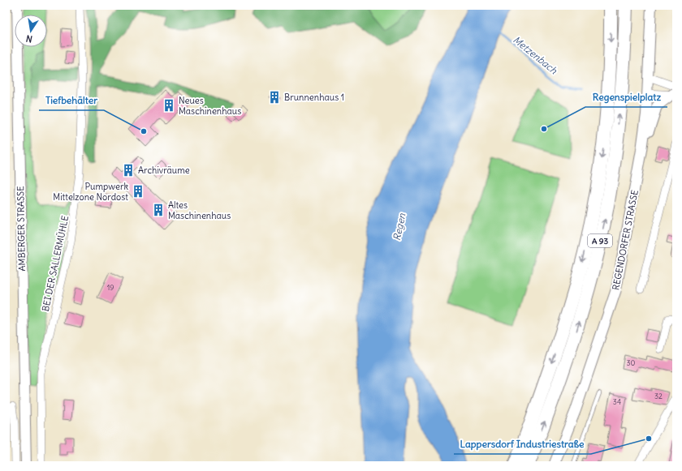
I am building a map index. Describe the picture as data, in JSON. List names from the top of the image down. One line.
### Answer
{"streets":{"highway":["A 93"],"street":["AMBERGER STRASSE","REGENDORFER STRASSE","BEI DER SALLERMÜHLE"]},"water":["Metzenbach","Regen"],"places":{"building":["Brunnenhaus 1","Neues Maschinenhaus","Archivräume","Pumpwerk Mittelzone Nordost","Altes Maschinenhaus"],"other":["Regenspielplatz","Tiefbehälter","Lappersdorf Industriestraße"]},"house_numbers":["19","30","32","34"],"north":"bottom"}
